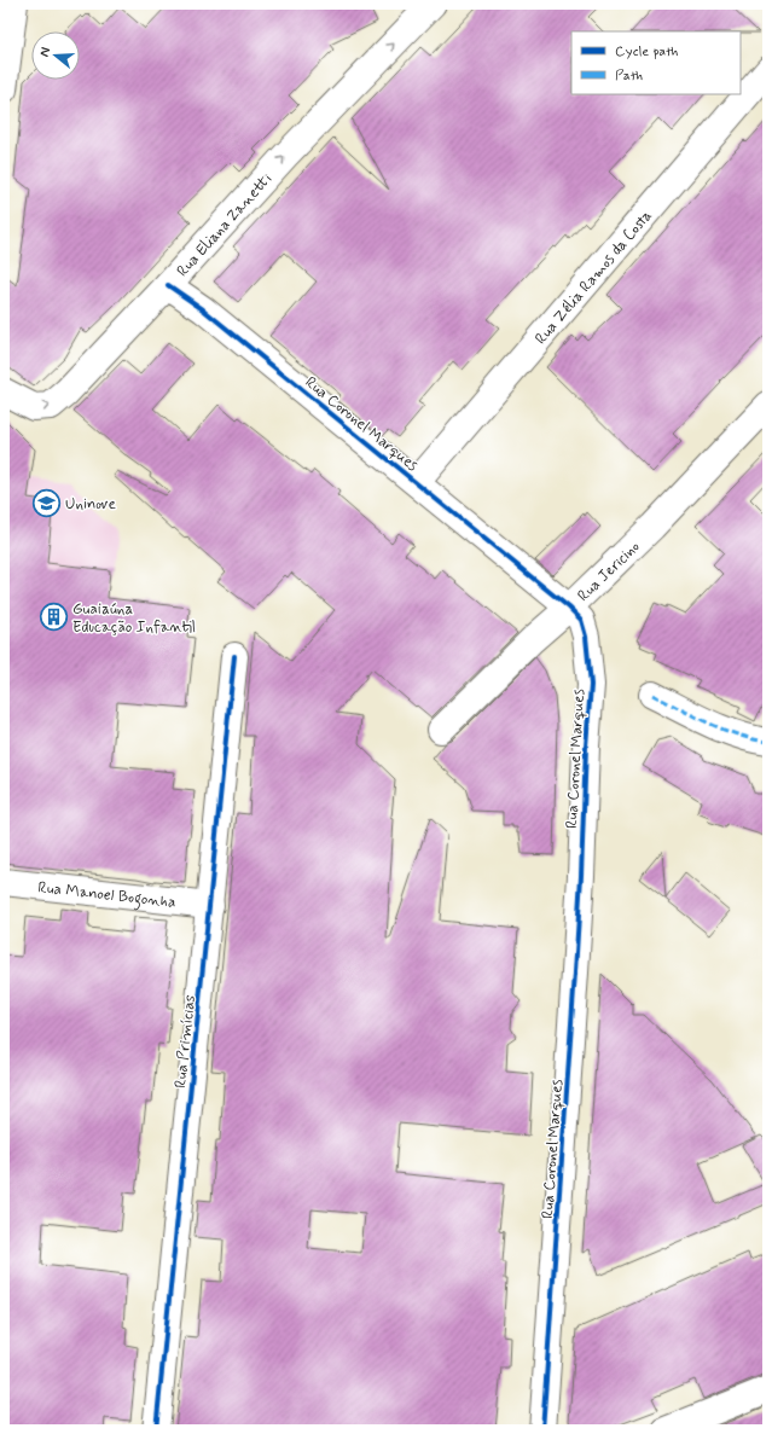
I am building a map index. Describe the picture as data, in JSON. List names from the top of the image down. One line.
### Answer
{"streets":{"street":["Rua Eliana Zanetti","Rua Zélia Ramos da Costa","Rua Coronel Marques","Rua Jericino","Rua Manoel Bogonha","Rua Primícias"]},"crossings":[["Rua Eliana Zanetti","Rua Coronel Marques"],["Rua Zélia Ramos da Costa","Rua Coronel Marques"],["Rua Coronel Marques","Rua Jericino"],["Rua Manoel Bogonha","Rua Primícias"]],"one_way":["Rua Eliana Zanetti"],"places":{"school or university":["Uninove"],"building":["Guaiaúna Educação Infantil"]},"legend":["Cycle path","Path"],"north":"left"}
